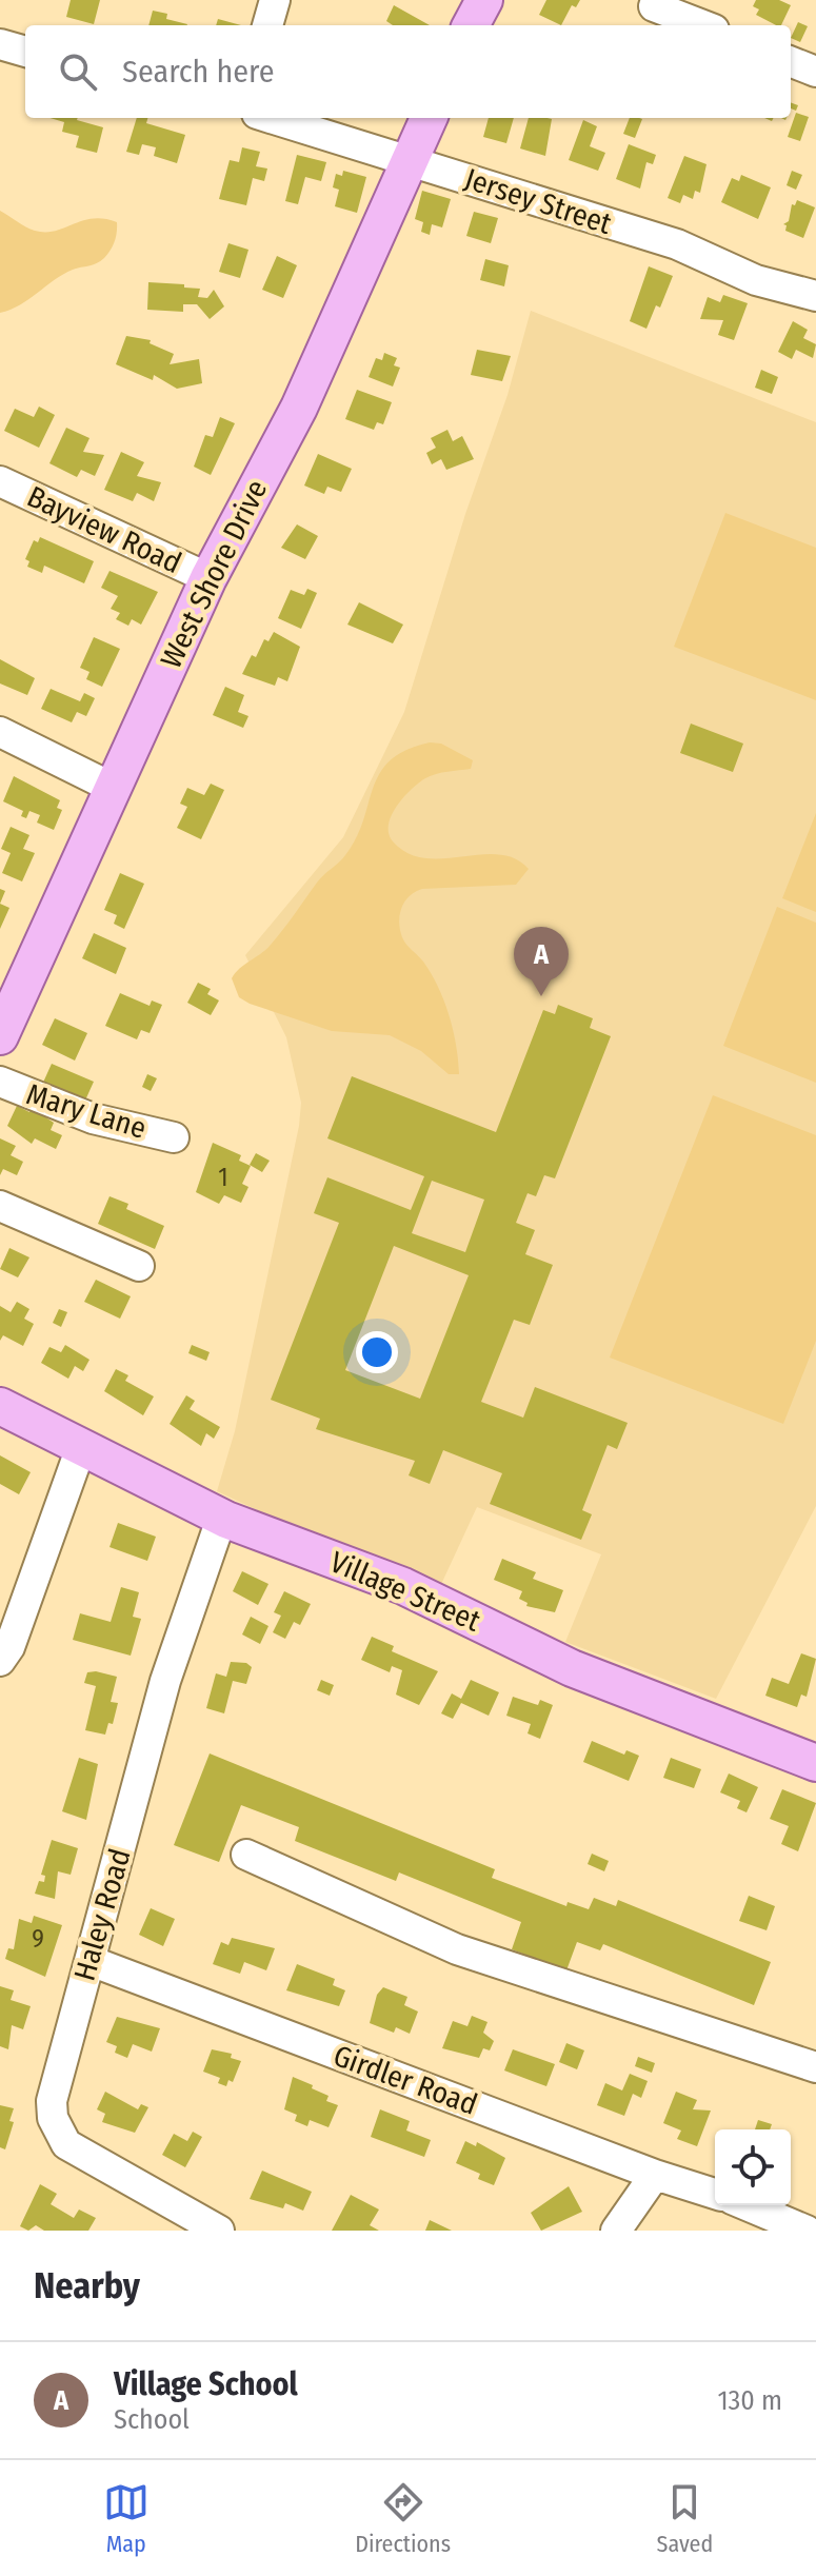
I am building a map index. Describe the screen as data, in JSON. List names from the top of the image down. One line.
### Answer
{"streets":{"main road":["West Shore Drive","Village Street"],"street":["Jersey Street","Bayview Road","Mary Lane","Haley Road","Girdler Road"]},"crossings":[["Jersey Street","West Shore Drive"],["Bayview Road","West Shore Drive"],["Village Street","Haley Road"],["Haley Road","Girdler Road"]],"house_numbers":["1","9"],"page":{"search":"Search here","pins":"A","heading":"Nearby","list":[{"mark":"A","name":"Village School","note":"School","value":"130 m"}],"nav":["Map","Directions","Saved"]}}
